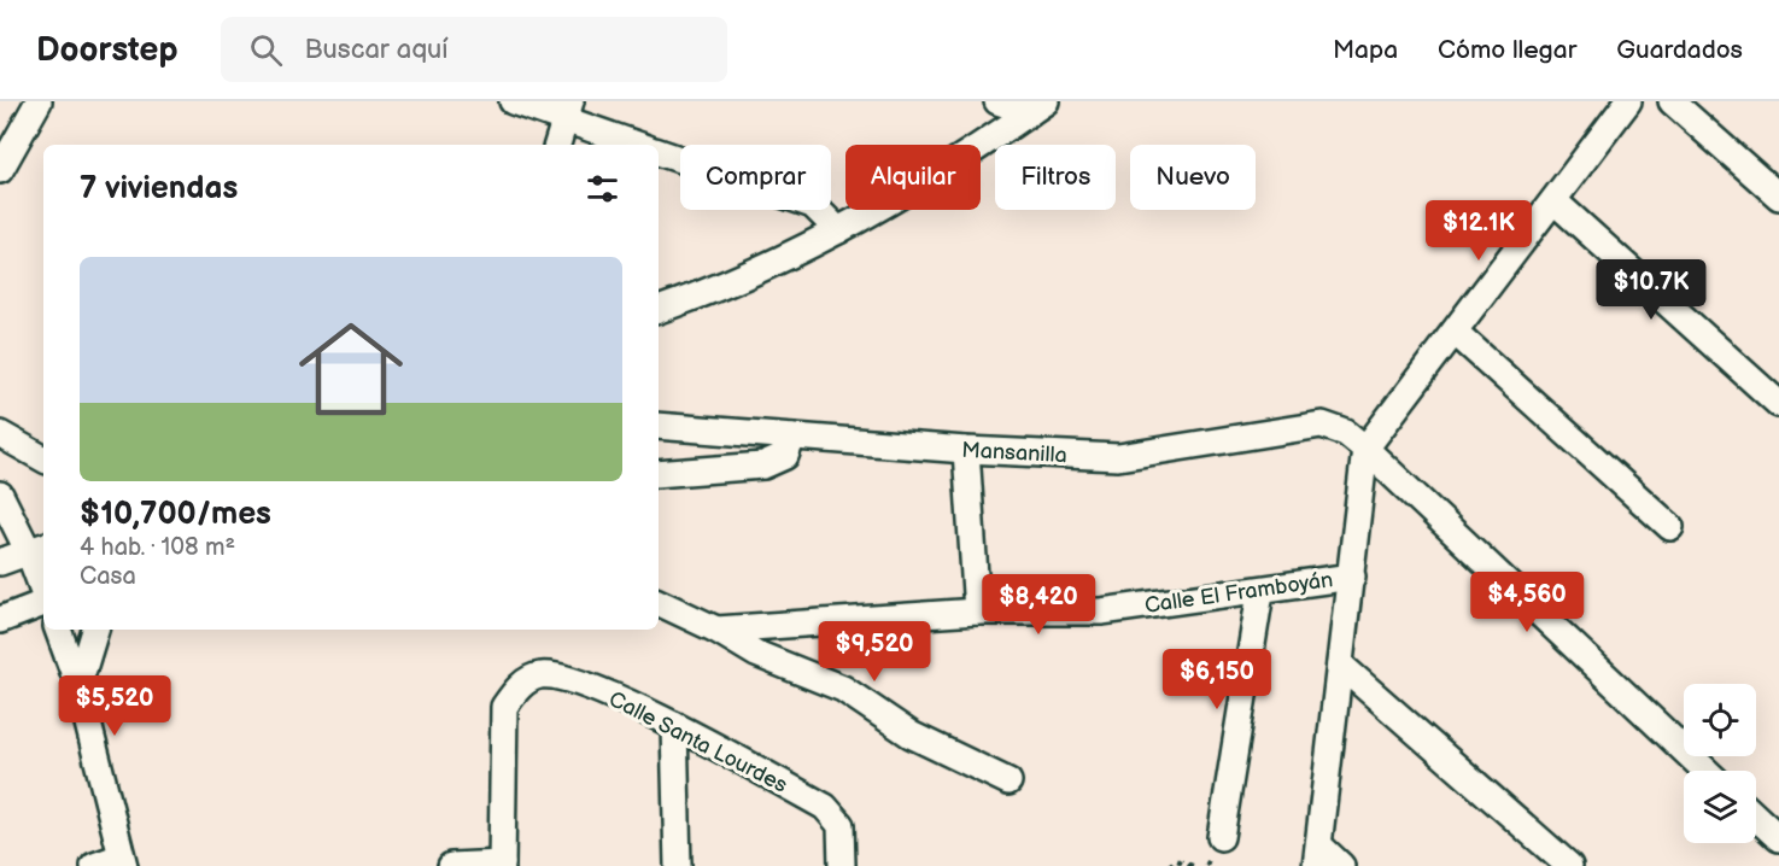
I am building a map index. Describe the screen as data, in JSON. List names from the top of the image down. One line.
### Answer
{"streets":{"street":["Mansanilla","Calle El Framboyán","Calle Santa Lourdes"]},"page":{"header":"Doorstep","search":"Buscar aquí","nav":["Mapa","Cómo llegar","Guardados"],"chip":["Comprar","Alquilar","Filtros","Nuevo"],"heading":"7 viviendas","price":["$12.1K","$10.7K","$4,560","$8,420","$9,520","$6,150","$5,520"],"list":[{"name":"$10,700/mes","note":"4 hab. · 108 m² · Casa"}]}}
